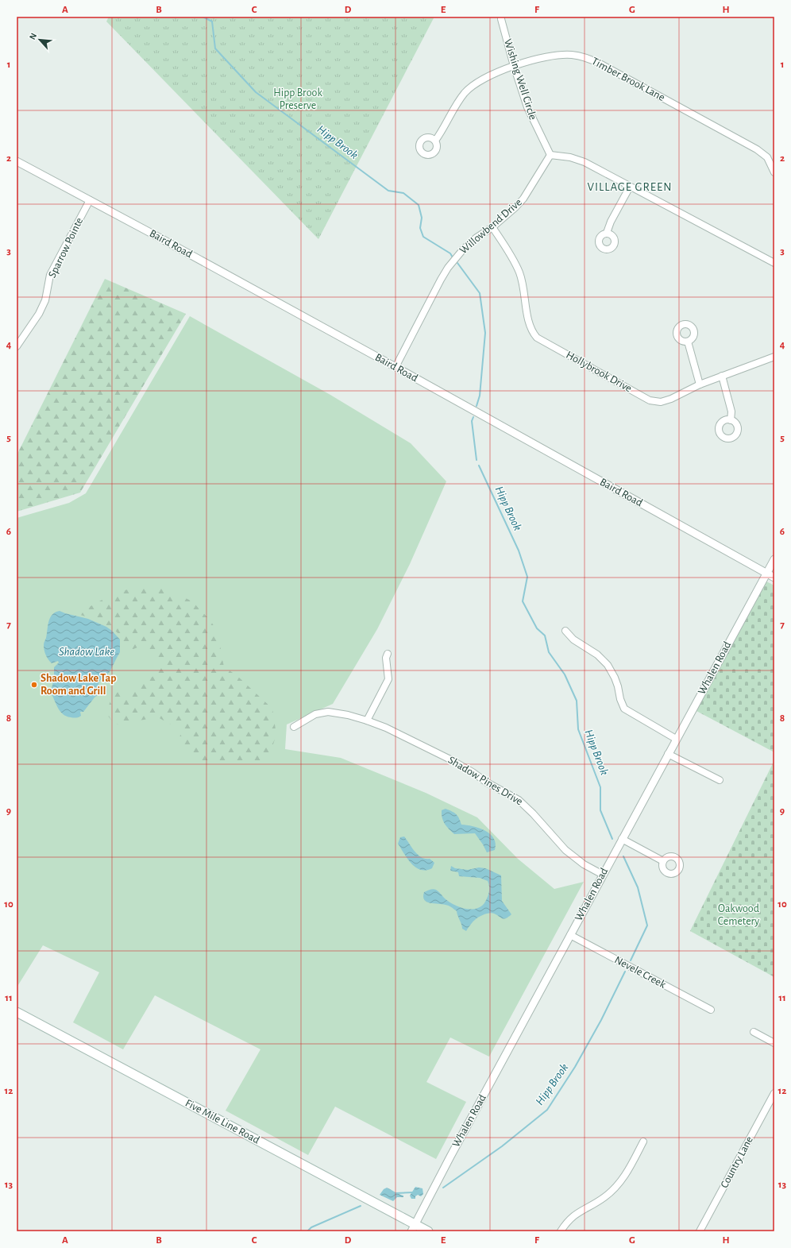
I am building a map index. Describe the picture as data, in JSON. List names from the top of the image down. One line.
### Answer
{"streets":{"main road":["Five Mile Line Road"],"street":["Wishing Well Circle","Timber Brook Lane","Willowbend Drive","Baird Road","Sparrow Pointe","Hollybrook Drive","Whalen Road","Shadow Pines Drive","Nevele Creek","Country Lane"]},"crossings":[["Wishing Well Circle","Timber Brook Lane"],["Wishing Well Circle","Willowbend Drive"],["Willowbend Drive","Baird Road"],["Willowbend Drive","Hollybrook Drive"],["Baird Road","Sparrow Pointe"],["Baird Road","Whalen Road"],["Whalen Road","Shadow Pines Drive"],["Whalen Road","Nevele Creek"],["Whalen Road","Five Mile Line Road"]],"districts":["VILLAGE GREEN"],"water":["Hipp Brook","Shadow Lake"],"parks":["Hipp Brook Preserve","Oakwood Cemetery"],"places":["Shadow Lake Tap Room and Grill"],"north":"top left","grid":{"columns":["A","B","C","D","E","F","G","H"],"rows":["1","2","3","4","5","6","7","8","9","10","11","12","13"]}}
